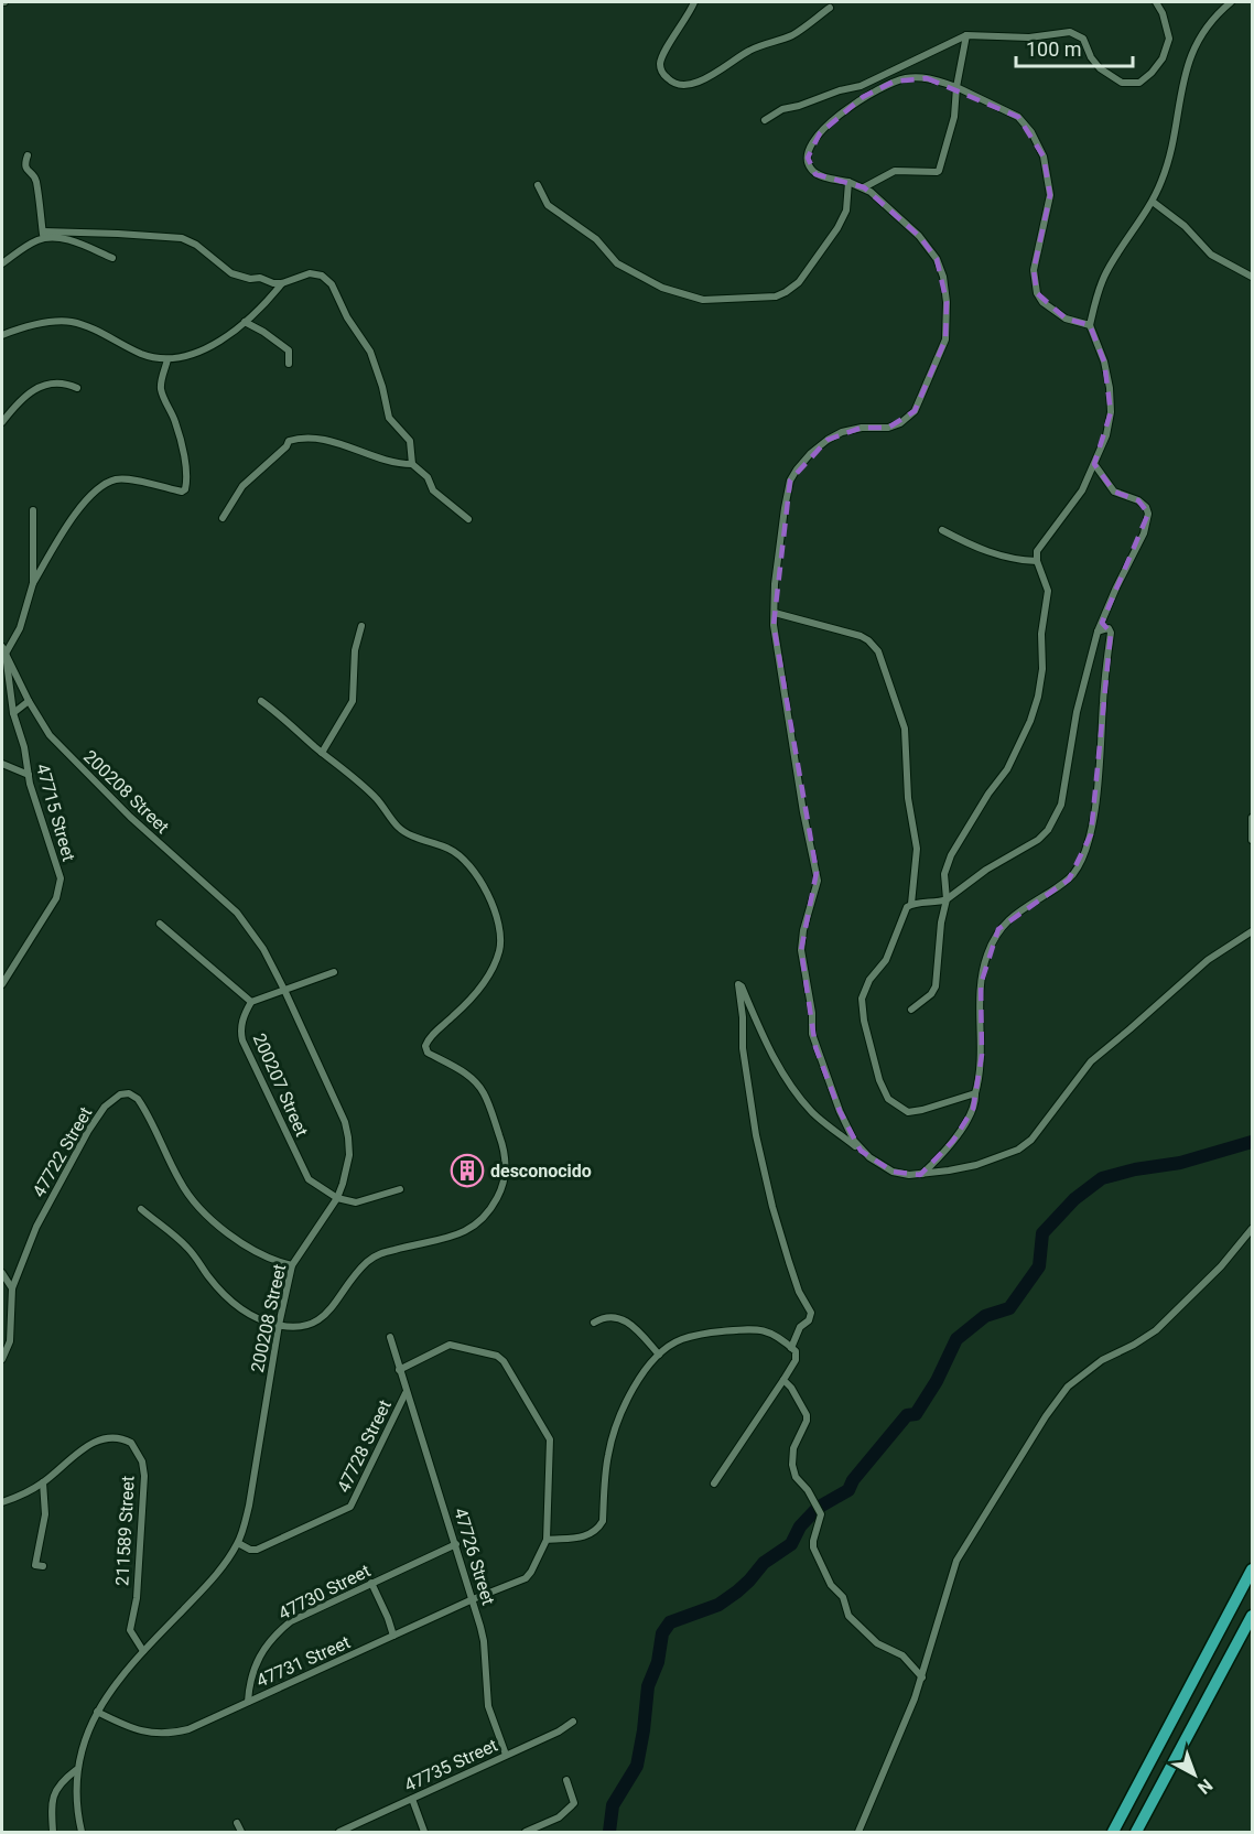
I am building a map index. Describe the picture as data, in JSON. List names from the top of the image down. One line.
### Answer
{"streets":{"street":["200208 Street","47715 Street","200207 Street","47722 Street","47728 Street","211589 Street","47726 Street","47730 Street","47731 Street","47735 Street"]},"crossings":[["200208 Street","47715 Street"],["200208 Street","200207 Street"],["200208 Street","47722 Street"],["200208 Street","47728 Street"],["200208 Street","211589 Street"],["200208 Street","47731 Street"],["47728 Street","47726 Street"],["47726 Street","47730 Street"],["47726 Street","47731 Street"],["47726 Street","47735 Street"],["47730 Street","47731 Street"]],"places":{"building":["desconocido"]},"scale_bar":"100 m","north":"bottom right"}
